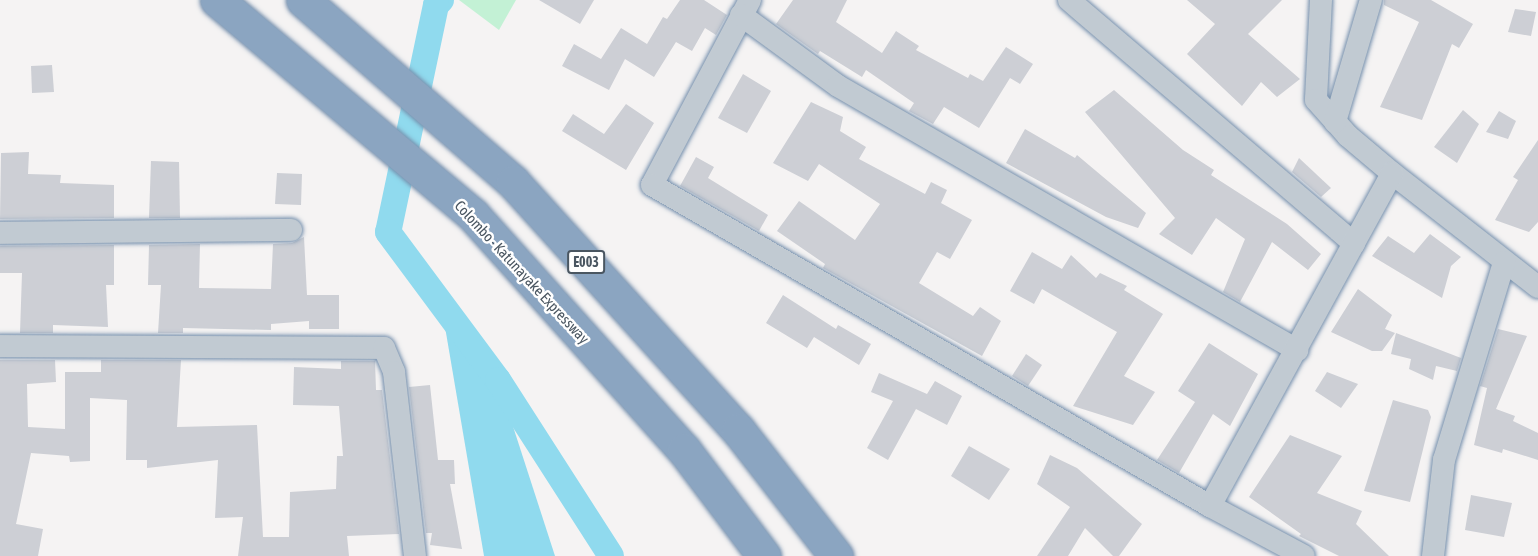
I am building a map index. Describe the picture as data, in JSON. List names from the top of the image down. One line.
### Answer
{"streets":{"highway":["E003","Colombo - Katunayake Expressway"]}}
